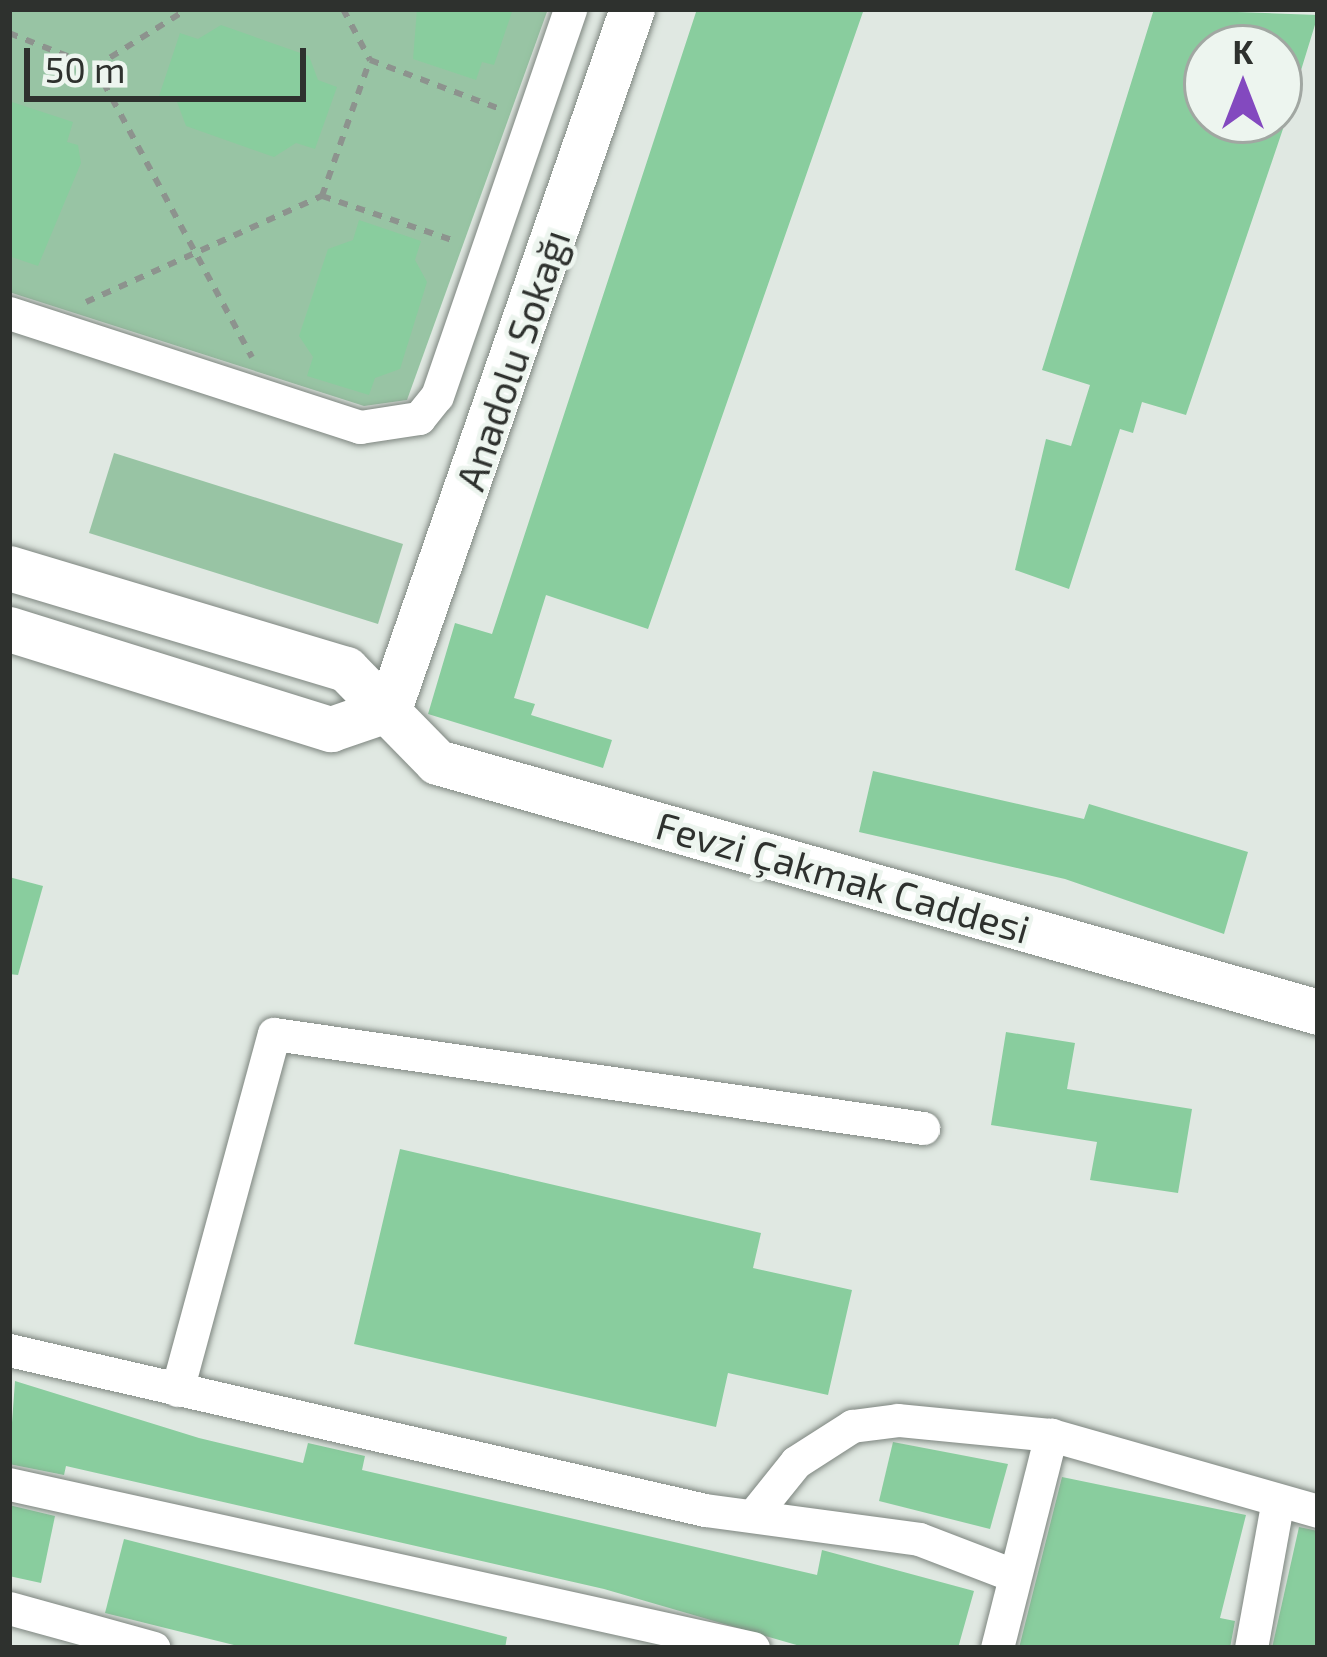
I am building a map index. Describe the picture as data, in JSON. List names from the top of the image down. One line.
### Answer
{"streets":{"street":["Anadolu Sokağı","Fevzi Çakmak Caddesi"]},"crossings":[["Anadolu Sokağı","Fevzi Çakmak Caddesi"]],"scale_bar":"50 m","north":"top"}
